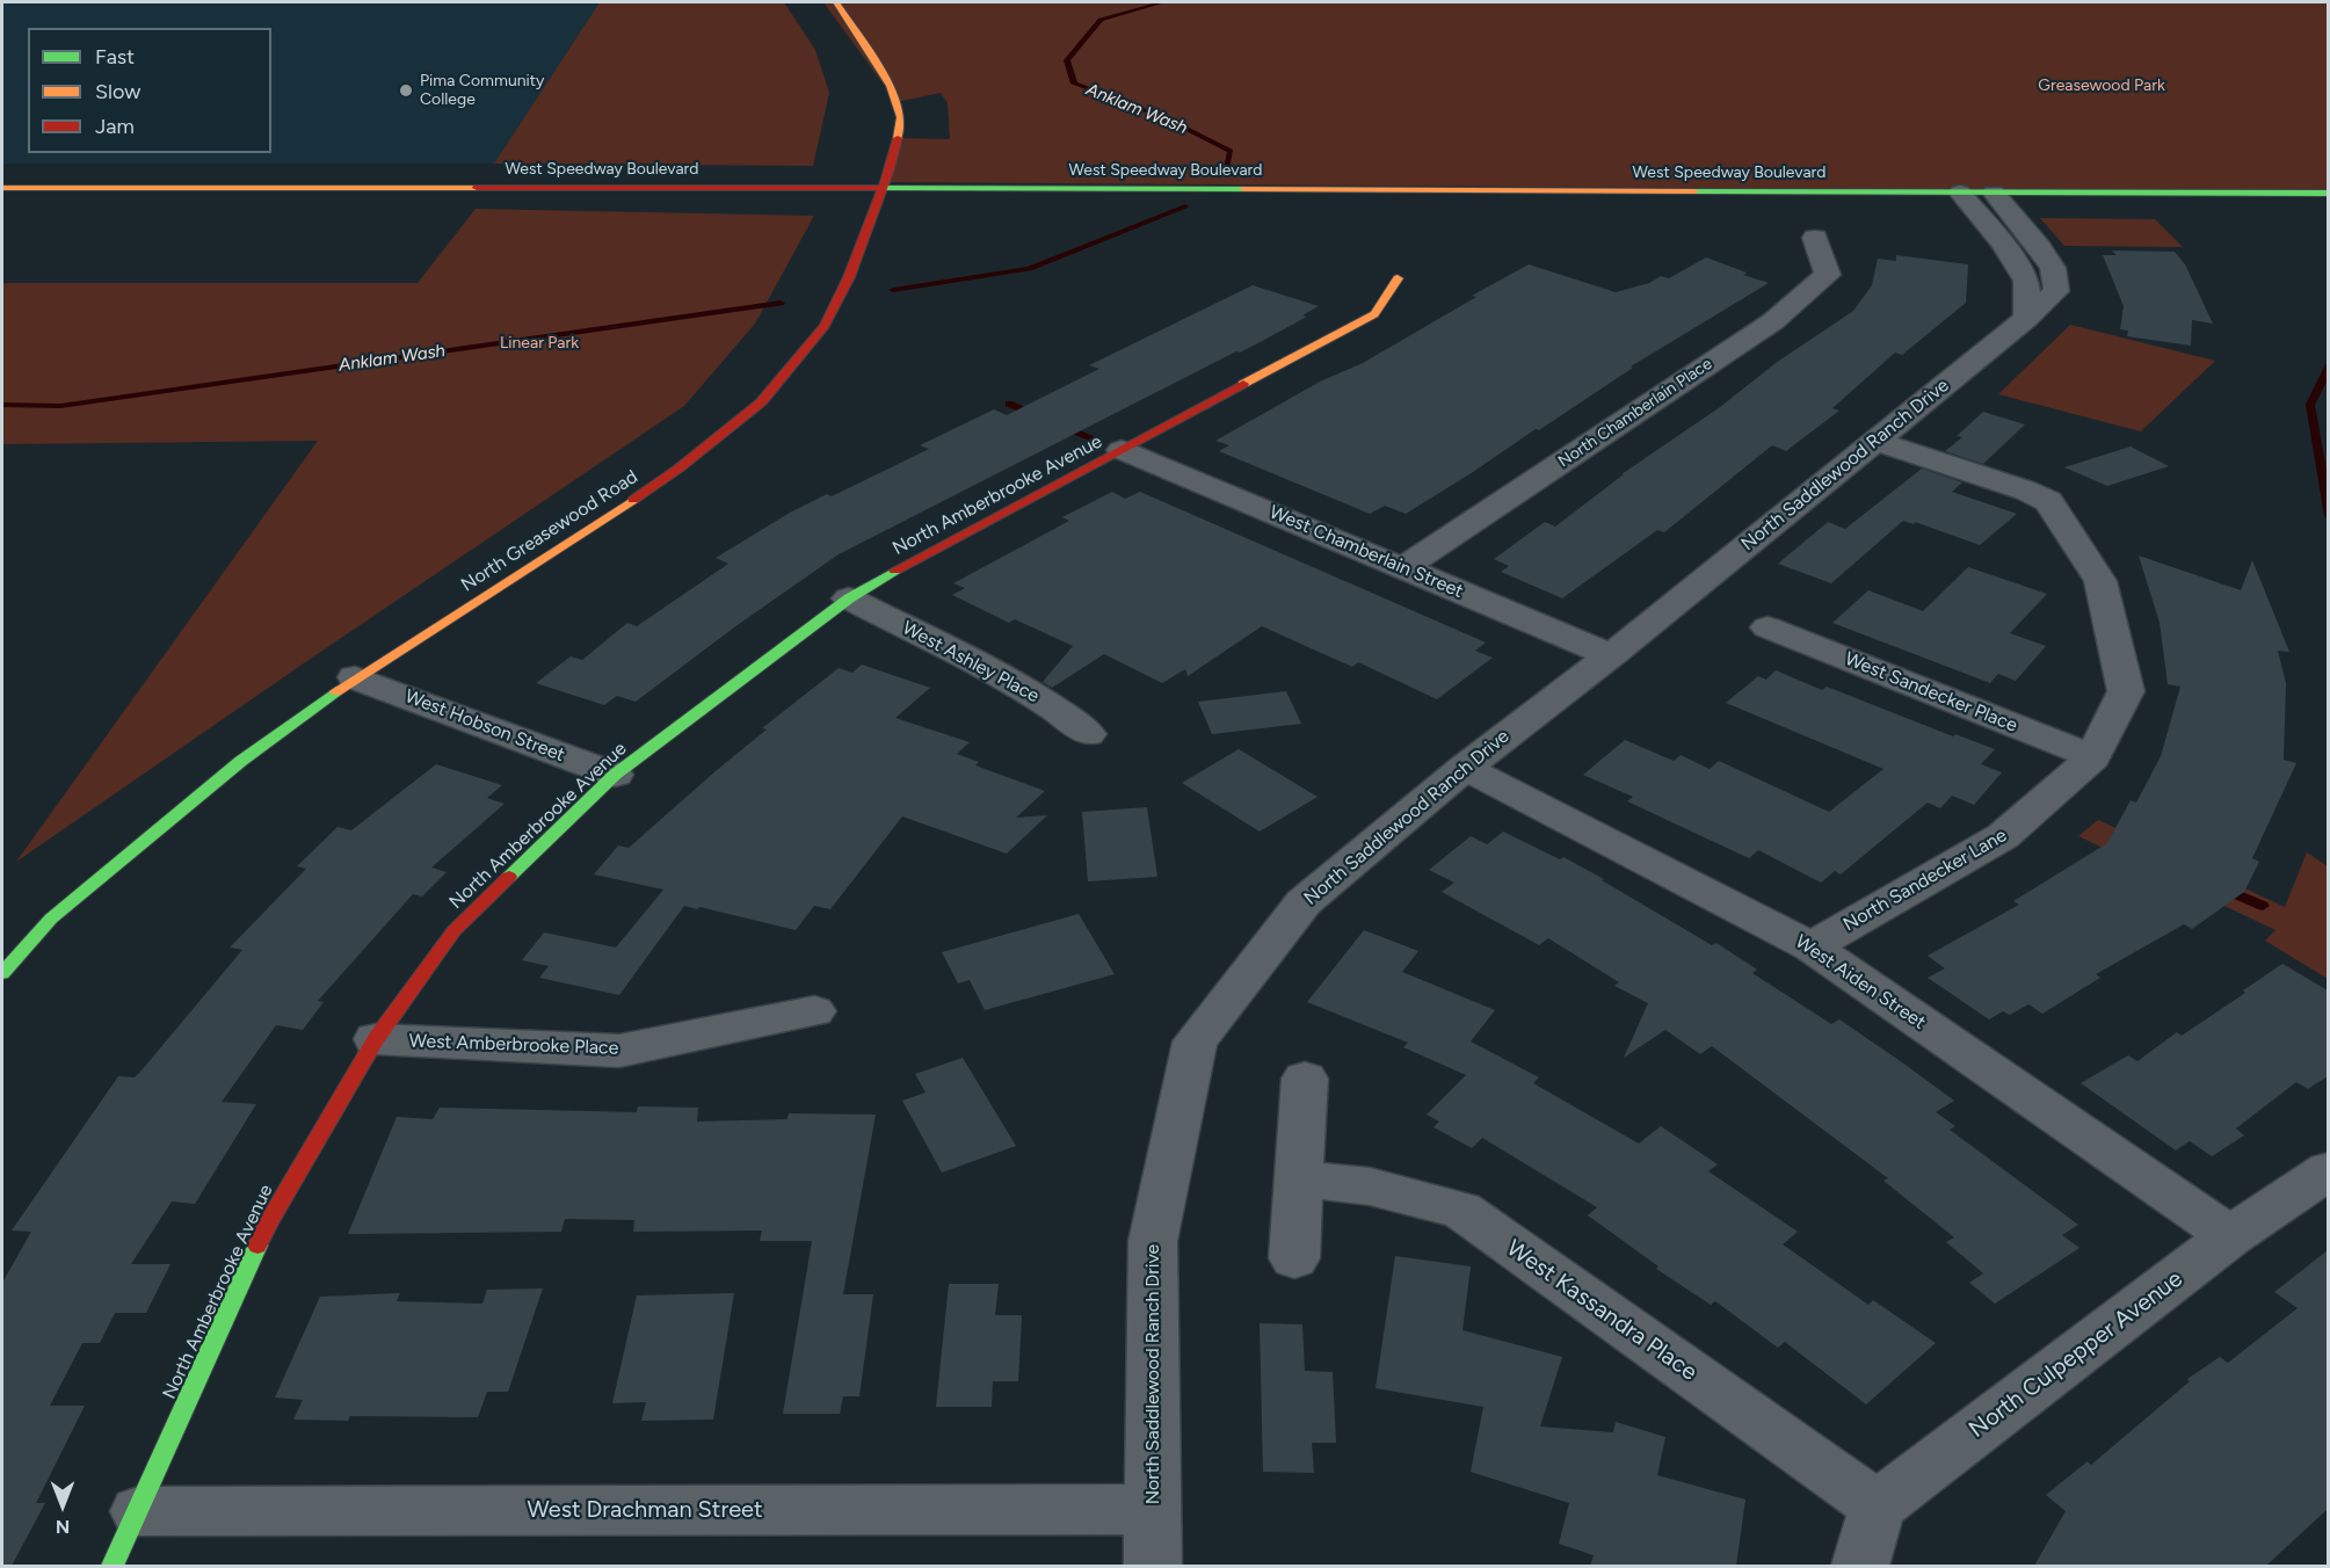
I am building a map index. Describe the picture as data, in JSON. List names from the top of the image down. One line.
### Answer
{"streets":{"main road":["West Speedway Boulevard","North Amberbrooke Avenue","North Greasewood Road"],"street":["North Chamberlain Place","North Saddlewood Ranch Drive","West Chamberlain Street","West Ashley Place","West Sandecker Place","West Hobson Street","North Sandecker Lane","West Aiden Street","West Amberbrooke Place","West Kassandra Place","North Culpepper Avenue","West Drachman Street"]},"crossings":[["West Speedway Boulevard","North Saddlewood Ranch Drive"],["West Speedway Boulevard","North Greasewood Road"],["North Chamberlain Place","West Chamberlain Street"],["North Saddlewood Ranch Drive","West Chamberlain Street"],["North Saddlewood Ranch Drive","North Sandecker Lane"],["North Saddlewood Ranch Drive","West Aiden Street"],["North Saddlewood Ranch Drive","West Drachman Street"],["North Amberbrooke Avenue","West Chamberlain Street"],["North Amberbrooke Avenue","West Ashley Place"],["North Amberbrooke Avenue","West Hobson Street"],["North Amberbrooke Avenue","West Amberbrooke Place"],["North Amberbrooke Avenue","West Drachman Street"],["North Greasewood Road","West Hobson Street"],["West Sandecker Place","North Sandecker Lane"],["North Sandecker Lane","West Aiden Street"],["West Aiden Street","North Culpepper Avenue"],["West Kassandra Place","North Culpepper Avenue"]],"water":["Anklam Wash"],"parks":["Greasewood Park","Linear Park"],"places":["Pima Community College"],"legend":["Fast","Slow","Jam"],"north":"bottom"}
